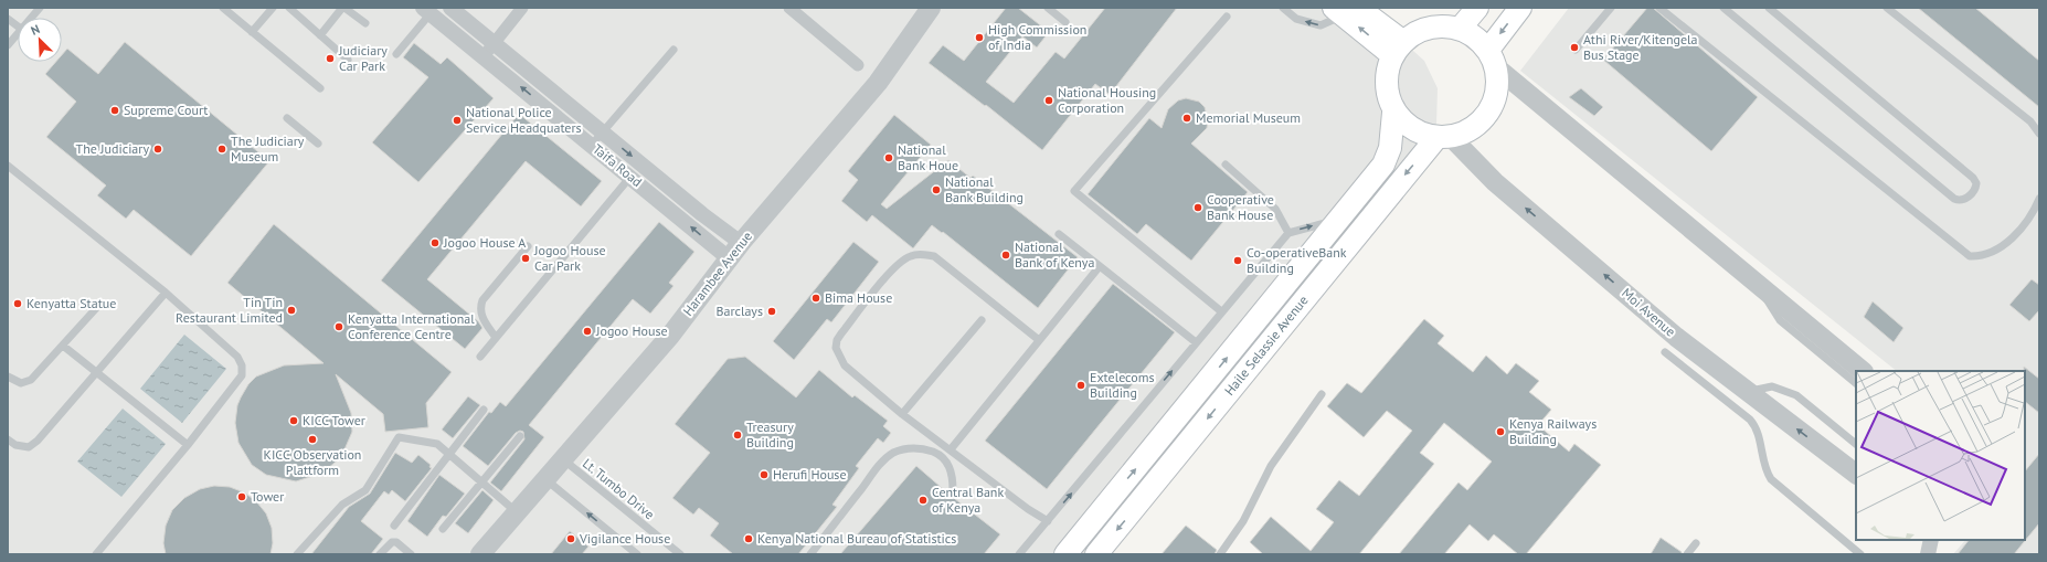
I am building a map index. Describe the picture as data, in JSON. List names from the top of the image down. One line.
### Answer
{"streets":{"main road":["Haile Selassie Avenue"],"street":["Taifa Road","Harambee Avenue","Moi Avenue"],"lane":["Lt. Tumbo Drive"]},"crossings":[["Taifa Road","Harambee Avenue"],["Harambee Avenue","Lt. Tumbo Drive"],["Moi Avenue","Haile Selassie Avenue"]],"places":["High Commission of India","Athi River/Kitengela Bus Stage","Judiciary Car Park","National Housing Corporation","Supreme Court","Memorial Museum","National Police Service Headquaters","The Judiciary","The Judiciary Museum","National Bank Houe","National Bank Building","Cooperative Bank House","Jogoo House A","National Bank of Kenya","Jogoo House Car Park","Co-operativeBank Building","Bima House","Kenyatta Statue","Tin Tin Restaurant Limited","Barclays","Kenyatta International Conference Centre","Jogoo House","Extelecoms Building","KICC Tower","Kenya Railways Building","Treasury Building","KICC Observation Plattform","Herufi House","Tower","Central Bank of Kenya","Vigilance House","Kenya National Bureau of Statistics"],"north":"top left"}
